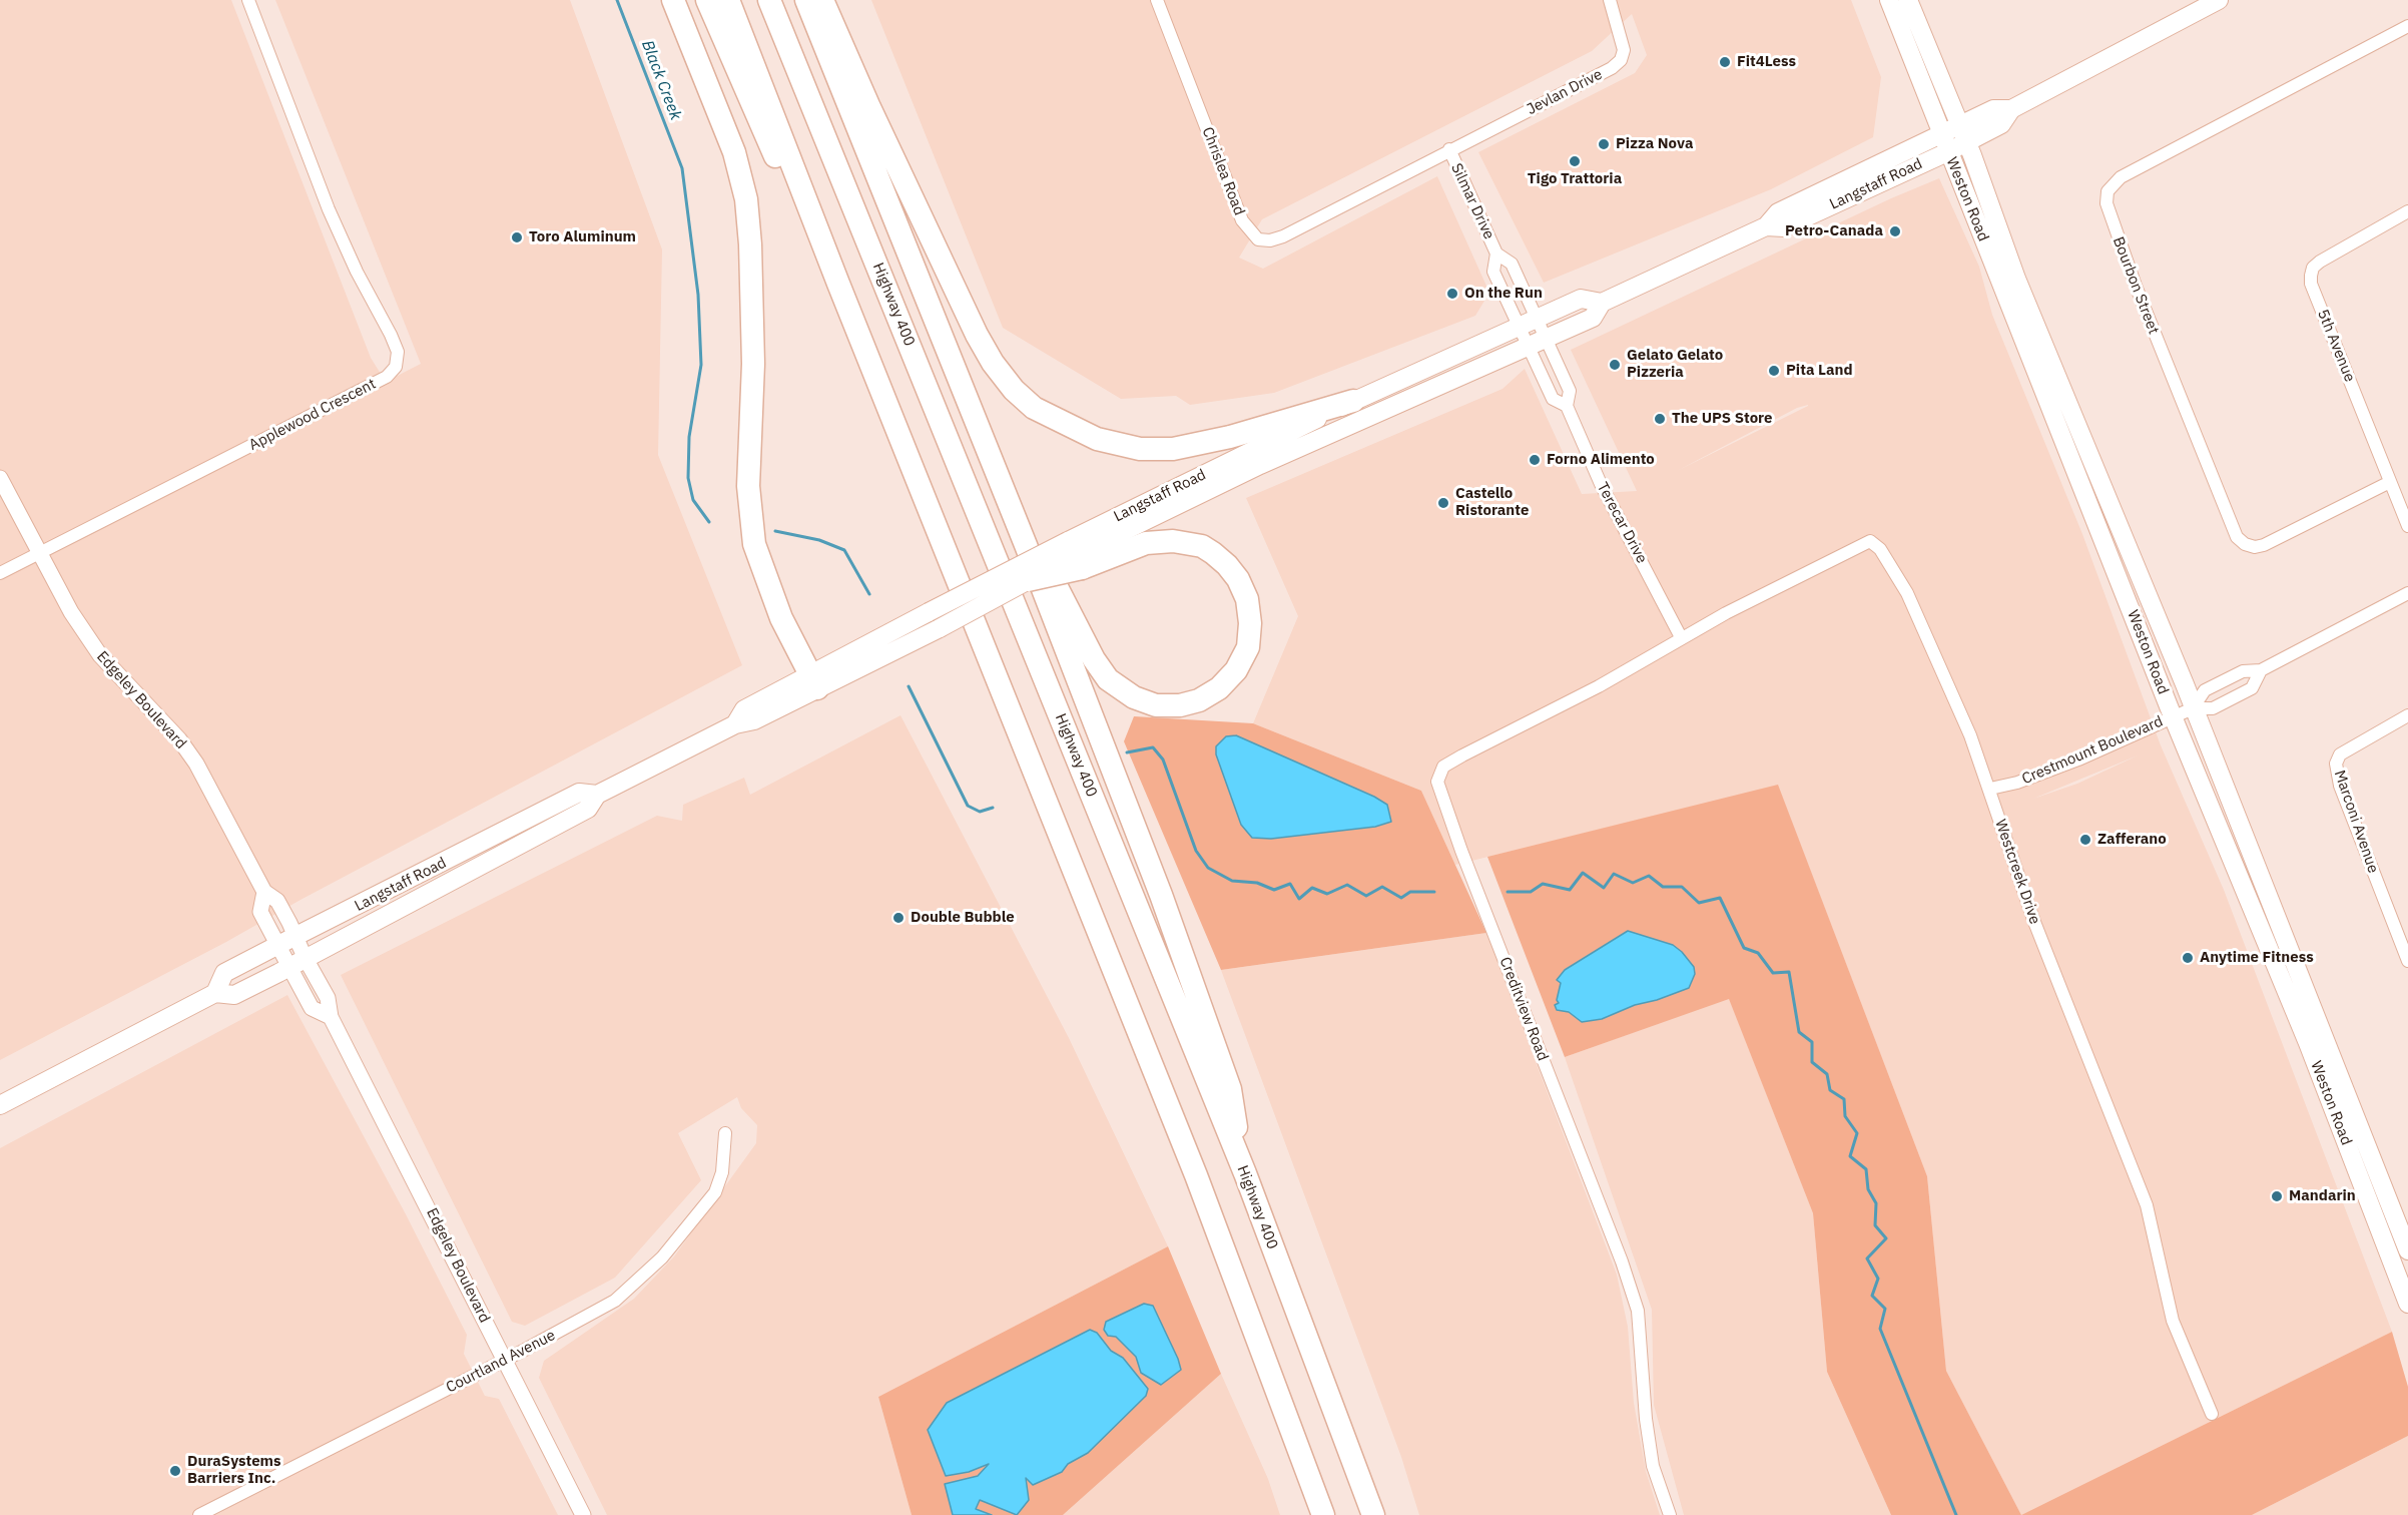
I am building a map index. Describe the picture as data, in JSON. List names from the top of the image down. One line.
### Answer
{"streets":{"highway":["Highway 400"],"main road":["Langstaff Road","Weston Road"],"street":["Jevlan Drive","Chrislea Road","Silmar Drive","Bourbon Street","5th Avenue","Applewood Crescent","Terecar Drive","Edgeley Boulevard","Crestmount Boulevard","Marconi Avenue","Westcreek Drive","Creditview Road","Courtland Avenue"]},"crossings":[["Jevlan Drive","Chrislea Road"],["Jevlan Drive","Silmar Drive"],["Chrislea Road","Silmar Drive"],["Langstaff Road","Weston Road"],["Langstaff Road","Silmar Drive"],["Langstaff Road","Terecar Drive"],["Langstaff Road","Edgeley Boulevard"],["Weston Road","Crestmount Boulevard"],["Silmar Drive","Terecar Drive"],["Bourbon Street","5th Avenue"],["Applewood Crescent","Edgeley Boulevard"],["Terecar Drive","Westcreek Drive"],["Terecar Drive","Creditview Road"],["Edgeley Boulevard","Courtland Avenue"],["Crestmount Boulevard","Westcreek Drive"],["Westcreek Drive","Creditview Road"]],"water":["Black Creek"],"places":["Fit4Less","Pizza Nova","Tigo Trattoria","Petro-Canada","Toro Aluminum","On the Run","Gelato Gelato Pizzeria","Pita Land","The UPS Store","Forno Alimento","Castello Ristorante","Zafferano","Double Bubble","Anytime Fitness","Mandarin","DuraSystems Barriers Inc."]}
